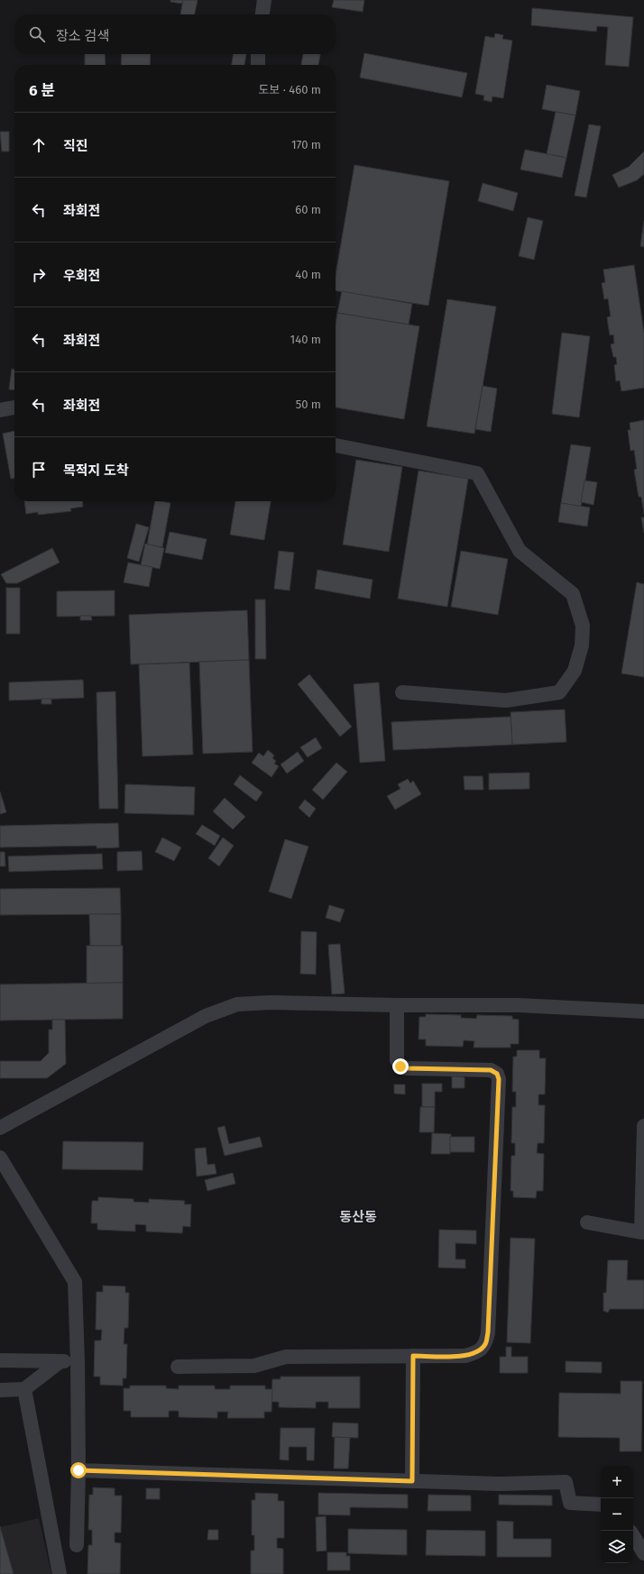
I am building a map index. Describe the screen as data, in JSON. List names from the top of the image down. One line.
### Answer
{"districts":["동산동"],"page":{"search":"장소 검색","heading":["6 분","도보 · 460 m"],"list":[["직진","170 m"],["좌회전","60 m"],["우회전","40 m"],["좌회전","140 m"],["좌회전","50 m"],"목적지 도착"],"map_buttons":["+","−"]}}
